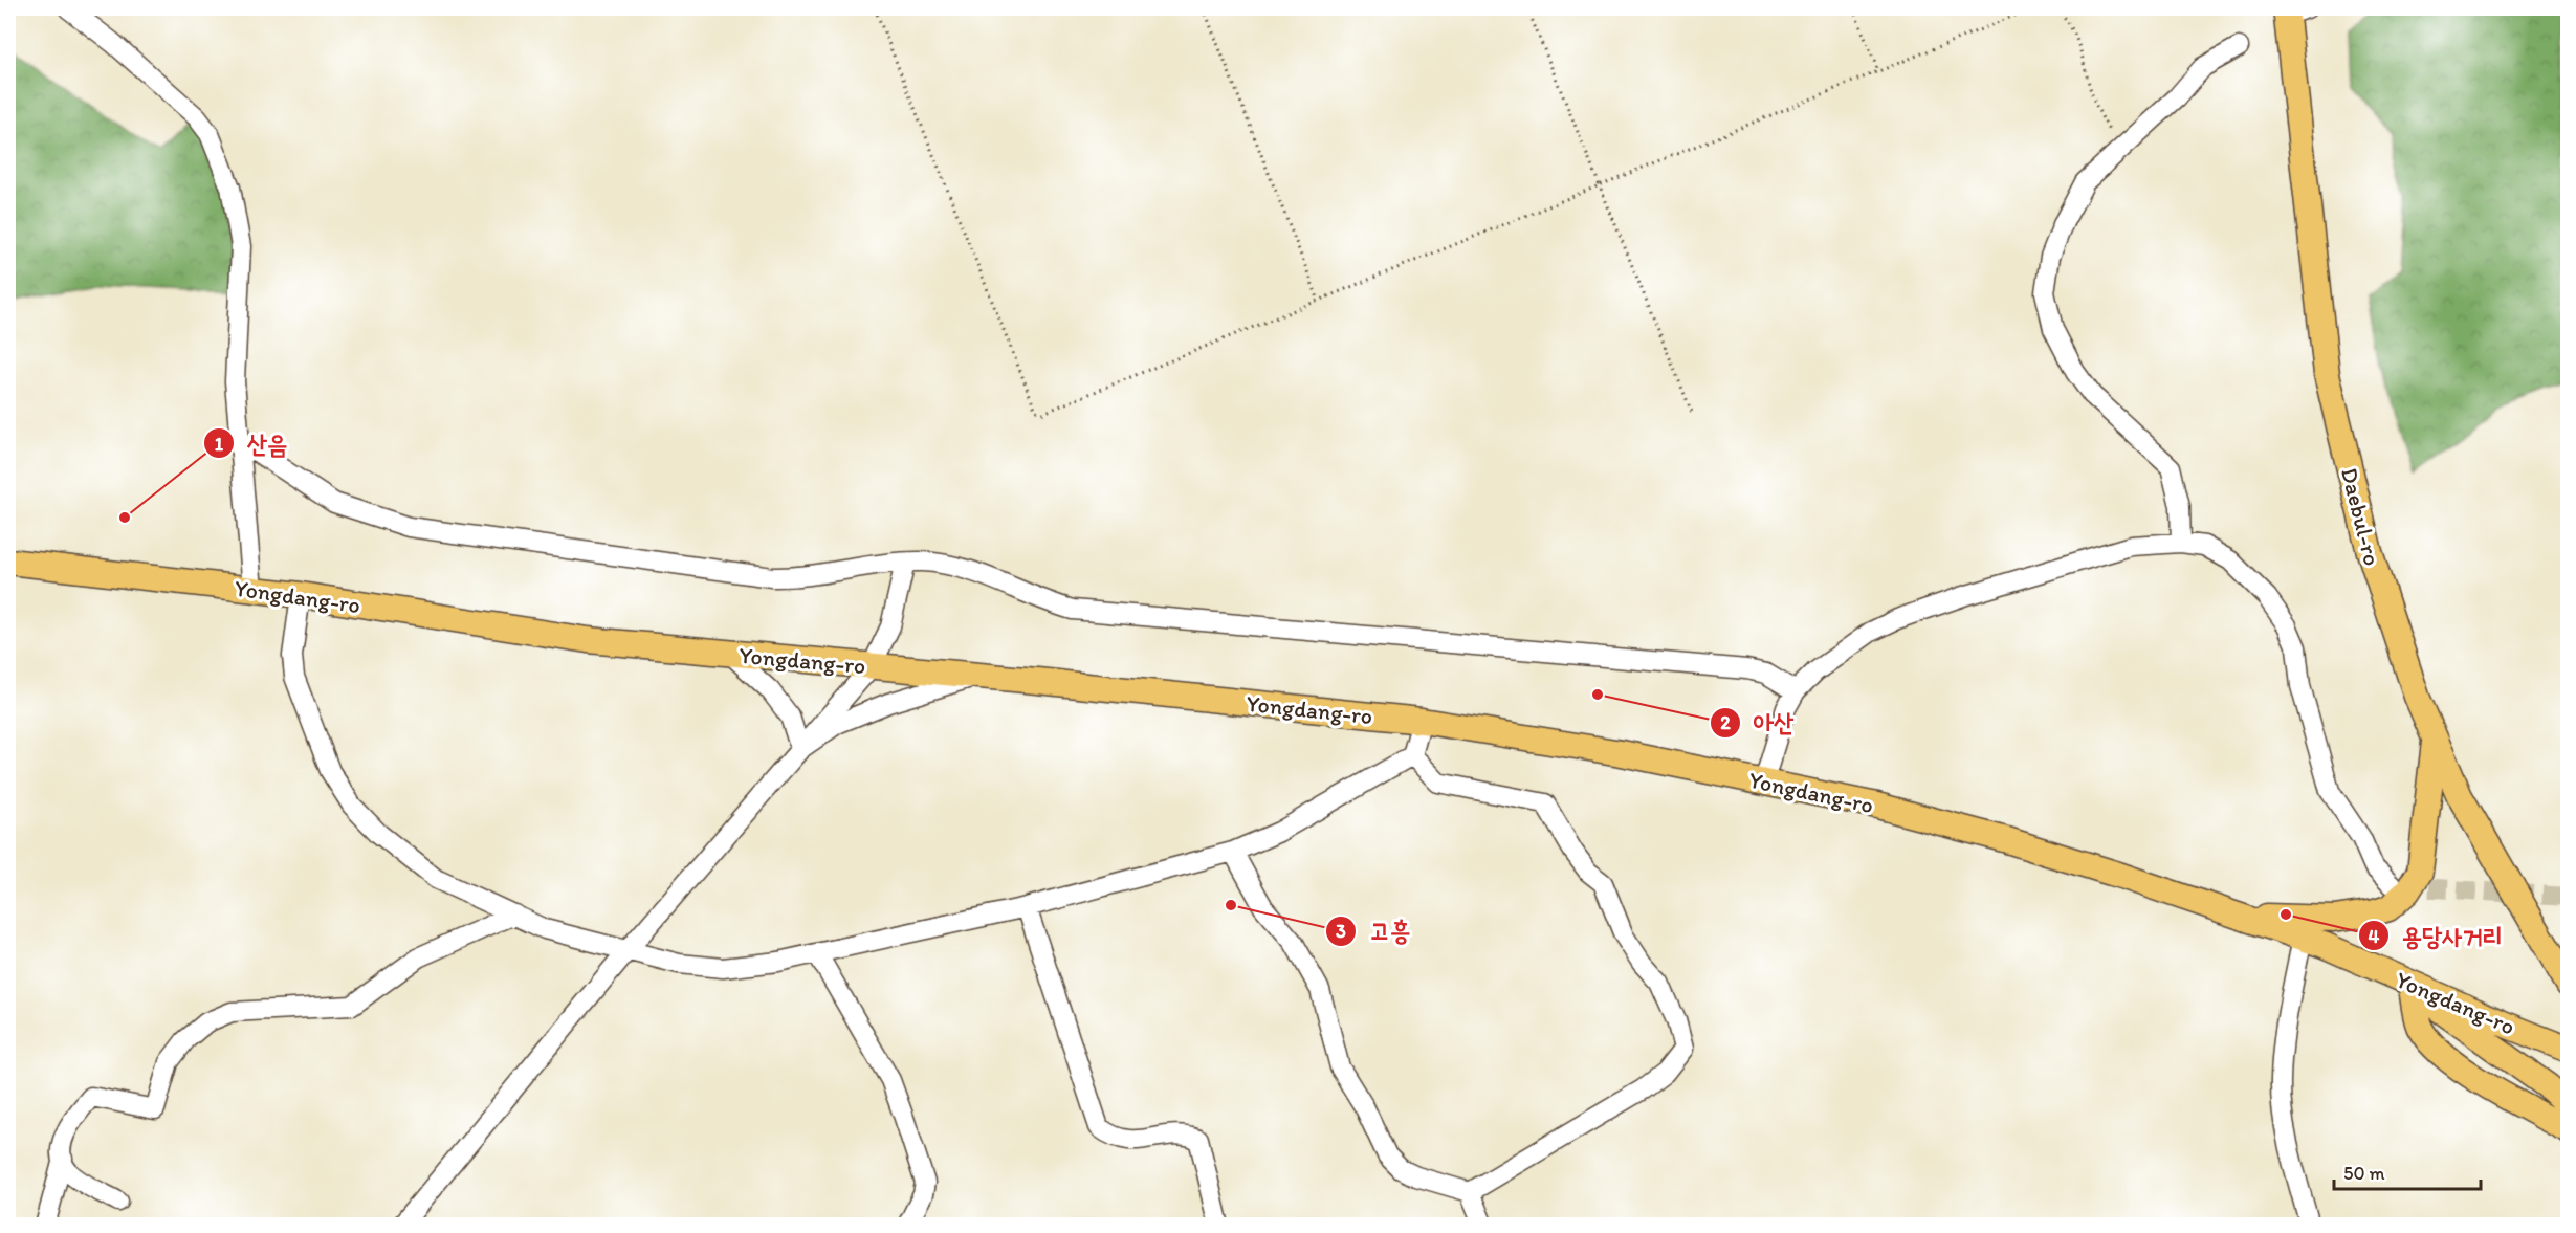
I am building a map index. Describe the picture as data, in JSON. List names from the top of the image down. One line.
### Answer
{"streets":{"main road":["Daebul-ro","Yongdang-ro"]},"places":["산음","아산","고흥","용당사거리"],"scale_bar":"50 m"}
